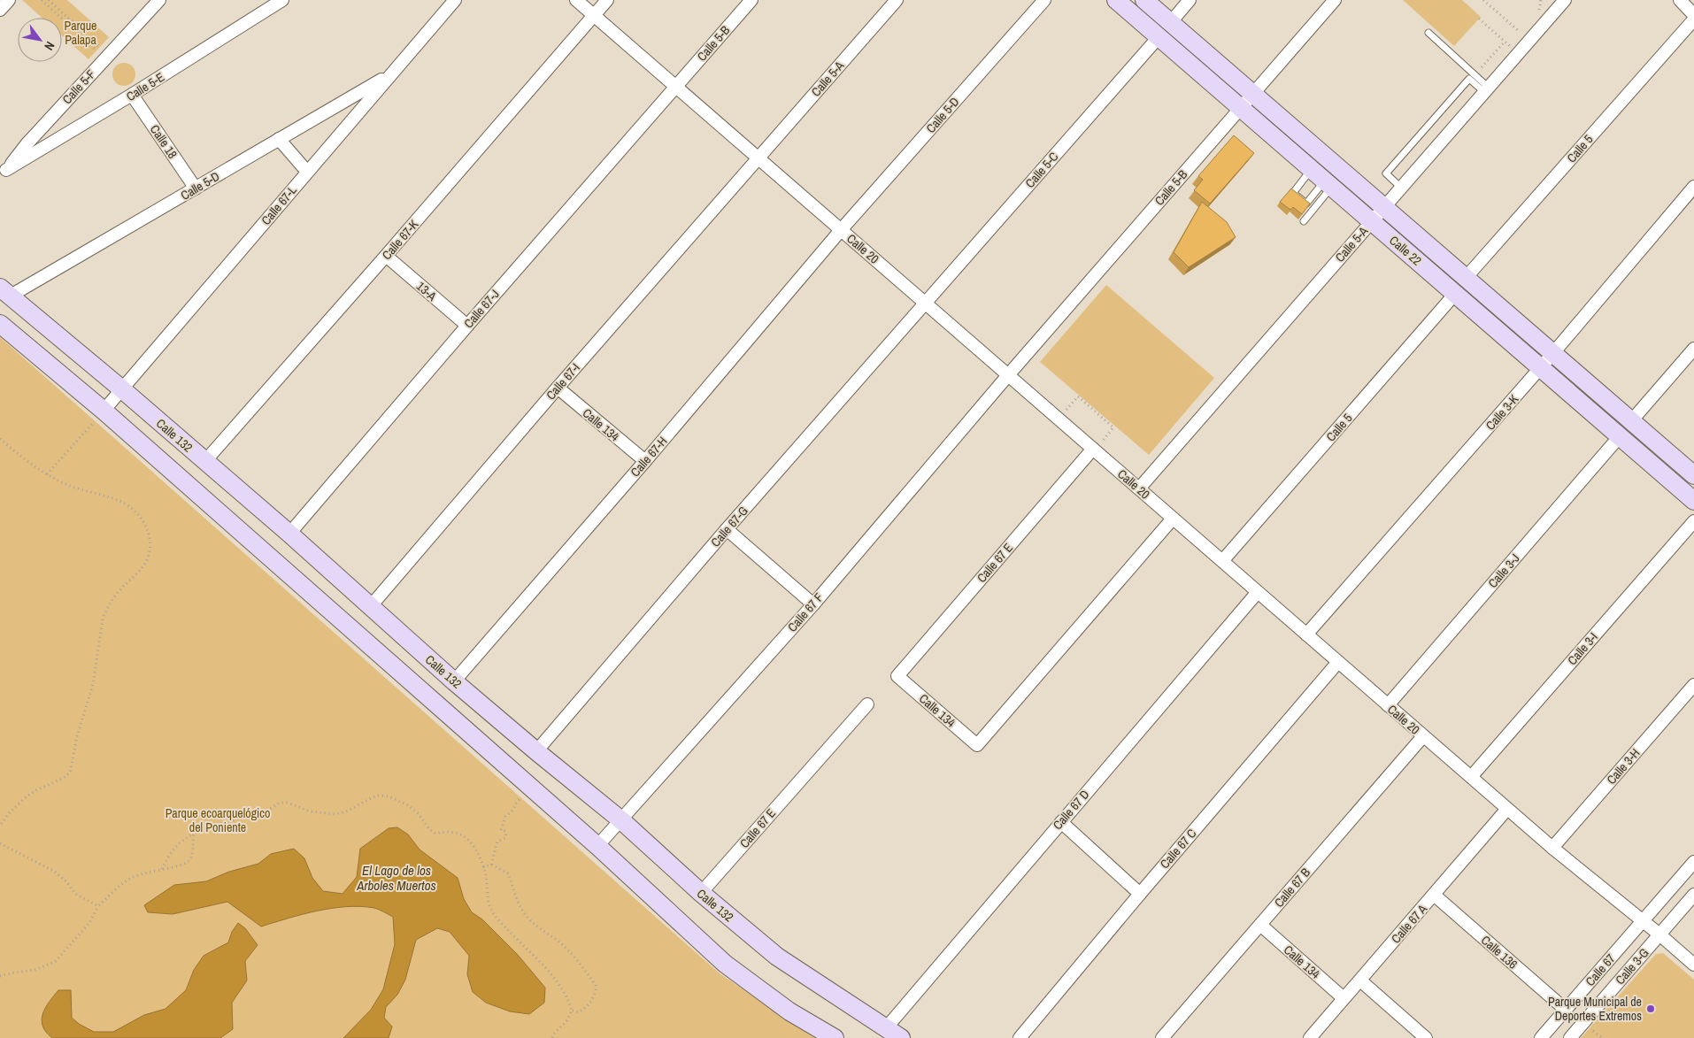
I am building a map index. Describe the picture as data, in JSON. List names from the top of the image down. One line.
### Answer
{"streets":{"street":["Calle 5-B","Calle 5-A","Calle 5-F","Calle 5-E","Calle 5-D","Calle 18","Calle 5","Calle 5-C","Calle 67-L","Calle 67-K","Calle 20","Calle 22","13-A","Calle 67-J","Calle 67-I","Calle 3-K","Calle 134","Calle 132","Calle 67-H","Calle 67-G","Calle 67 E","Calle 3-J","Calle 67 F","Calle 3-I","Calle 3-H","Calle 67 D","Calle 67 C","Calle 67 B","Calle 67 A","Calle 136","Calle 3-G","Calle 67"]},"crossings":[["Calle 5-B","Calle 20"],["Calle 5-B","Calle 22"],["Calle 5-B","Calle 67-J"],["Calle 5-B","Calle 67 F"],["Calle 5-A","Calle 20"],["Calle 5-A","Calle 22"],["Calle 5-A","Calle 67-I"],["Calle 5-F","Calle 5-E"],["Calle 5-E","Calle 18"],["Calle 5-D","Calle 18"],["Calle 5-D","Calle 67-L"],["Calle 5-D","Calle 20"],["Calle 5-D","Calle 132"],["Calle 5-D","Calle 67-H"],["Calle 5","Calle 20"],["Calle 5","Calle 22"],["Calle 5-C","Calle 20"],["Calle 5-C","Calle 22"],["Calle 5-C","Calle 67-G"],["Calle 67-L","Calle 132"],["Calle 67-K","Calle 20"],["Calle 67-K","13-A"],["Calle 67-K","Calle 132"],["Calle 20","Calle 67-J"],["Calle 20","Calle 67-I"],["Calle 20","Calle 3-K"],["Calle 20","Calle 134"],["Calle 20","Calle 67-H"],["Calle 20","Calle 67-G"],["Calle 20","Calle 67 E"],["Calle 20","Calle 3-J"],["Calle 20","Calle 67 F"],["Calle 20","Calle 3-I"],["Calle 20","Calle 3-H"],["Calle 20","Calle 67 D"],["Calle 20","Calle 67 C"],["Calle 20","Calle 67 B"],["Calle 20","Calle 67 A"],["Calle 20","Calle 3-G"],["Calle 20","Calle 67"],["Calle 22","Calle 3-K"],["Calle 22","Calle 3-J"],["13-A","Calle 67-J"],["Calle 67-J","Calle 132"],["Calle 67-I","Calle 134"],["Calle 67-I","Calle 132"],["Calle 134","Calle 67-H"],["Calle 134","Calle 67 E"],["Calle 134","Calle 67 B"],["Calle 134","Calle 67 A"],["Calle 132","Calle 67-H"],["Calle 132","Calle 67-G"],["Calle 132","Calle 67 E"],["Calle 132","Calle 67 F"],["Calle 132","Calle 67 D"],["Calle 67 A","Calle 136"],["Calle 136","Calle 67"]],"water":["El Lago de los Arboles Muertos"],"parks":["Parque Palapa","Parque ecoarquelógico del Poniente"],"places":["Parque Municipal de Deportes Extremos"],"north":"bottom right"}
